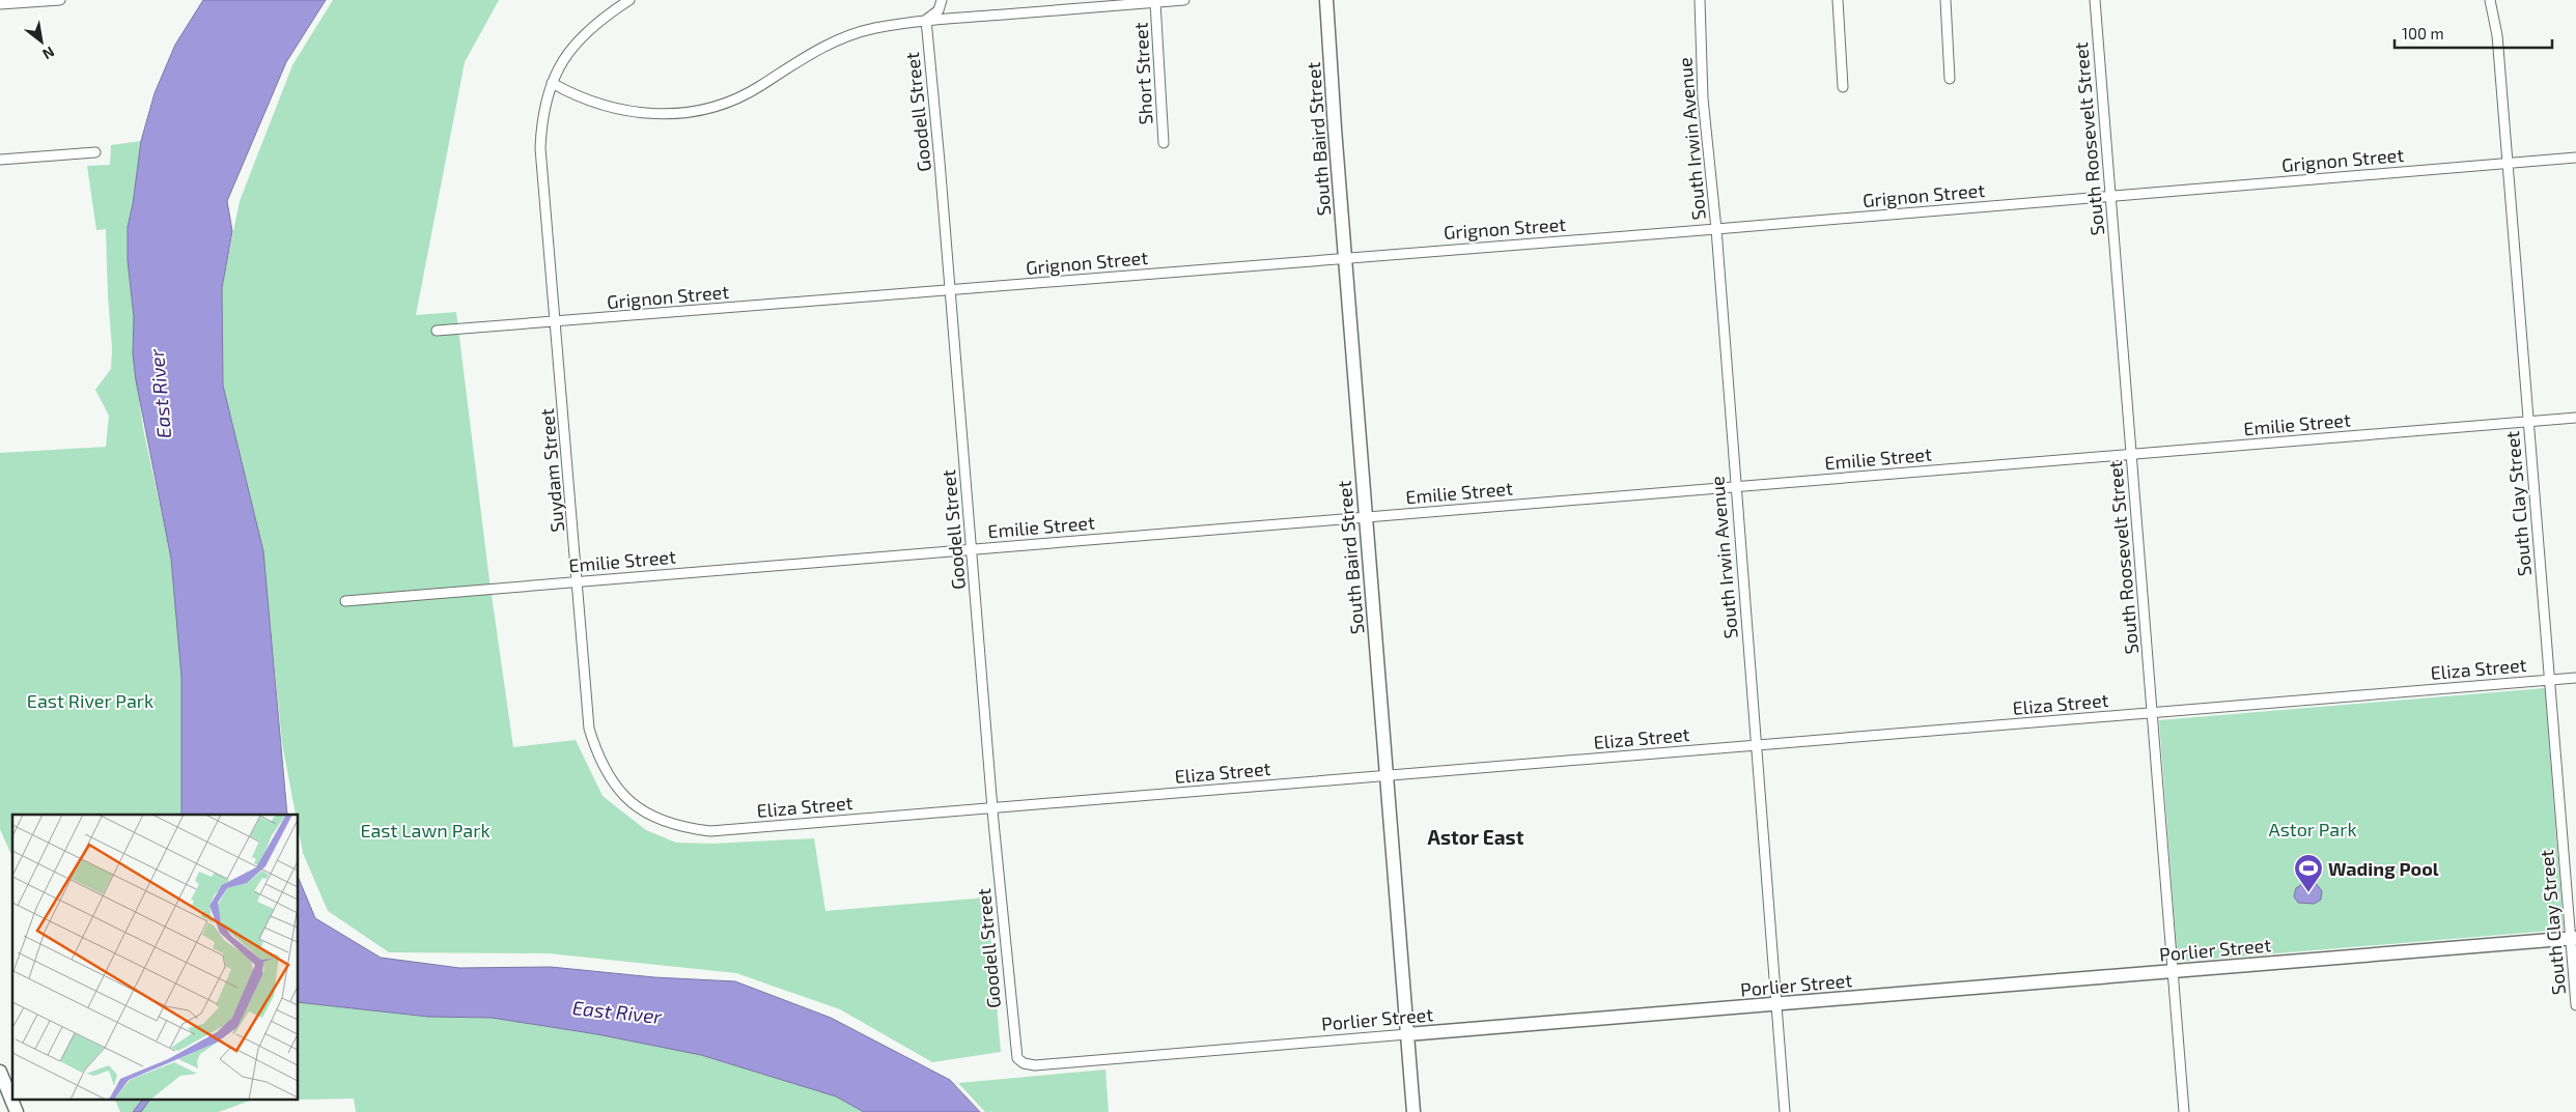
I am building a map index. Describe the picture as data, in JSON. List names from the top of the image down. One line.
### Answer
{"streets":{"street":["Short Street","Goodell Street","South Baird Street","South Irwin Avenue","South Roosevelt Street","Grignon Street","Emilie Street","Suydam Street","South Clay Street","Eliza Street","Porlier Street"]},"crossings":[["Goodell Street","Grignon Street"],["Goodell Street","Emilie Street"],["Goodell Street","Eliza Street"],["Goodell Street","Porlier Street"],["South Baird Street","Grignon Street"],["South Baird Street","Emilie Street"],["South Baird Street","Eliza Street"],["South Baird Street","Porlier Street"],["South Irwin Avenue","Grignon Street"],["South Irwin Avenue","Emilie Street"],["South Irwin Avenue","Eliza Street"],["South Irwin Avenue","Porlier Street"],["South Roosevelt Street","Grignon Street"],["South Roosevelt Street","Emilie Street"],["South Roosevelt Street","Eliza Street"],["South Roosevelt Street","Porlier Street"],["Grignon Street","Suydam Street"],["Grignon Street","South Clay Street"],["Emilie Street","Suydam Street"],["Emilie Street","South Clay Street"],["Suydam Street","Eliza Street"],["South Clay Street","Eliza Street"],["South Clay Street","Porlier Street"]],"districts":["Astor East"],"water":["East River"],"parks":["East River Park","Astor Park","East Lawn Park"],"places":{"sports":["Wading Pool"]},"scale_bar":"100 m","north":"bottom right"}
